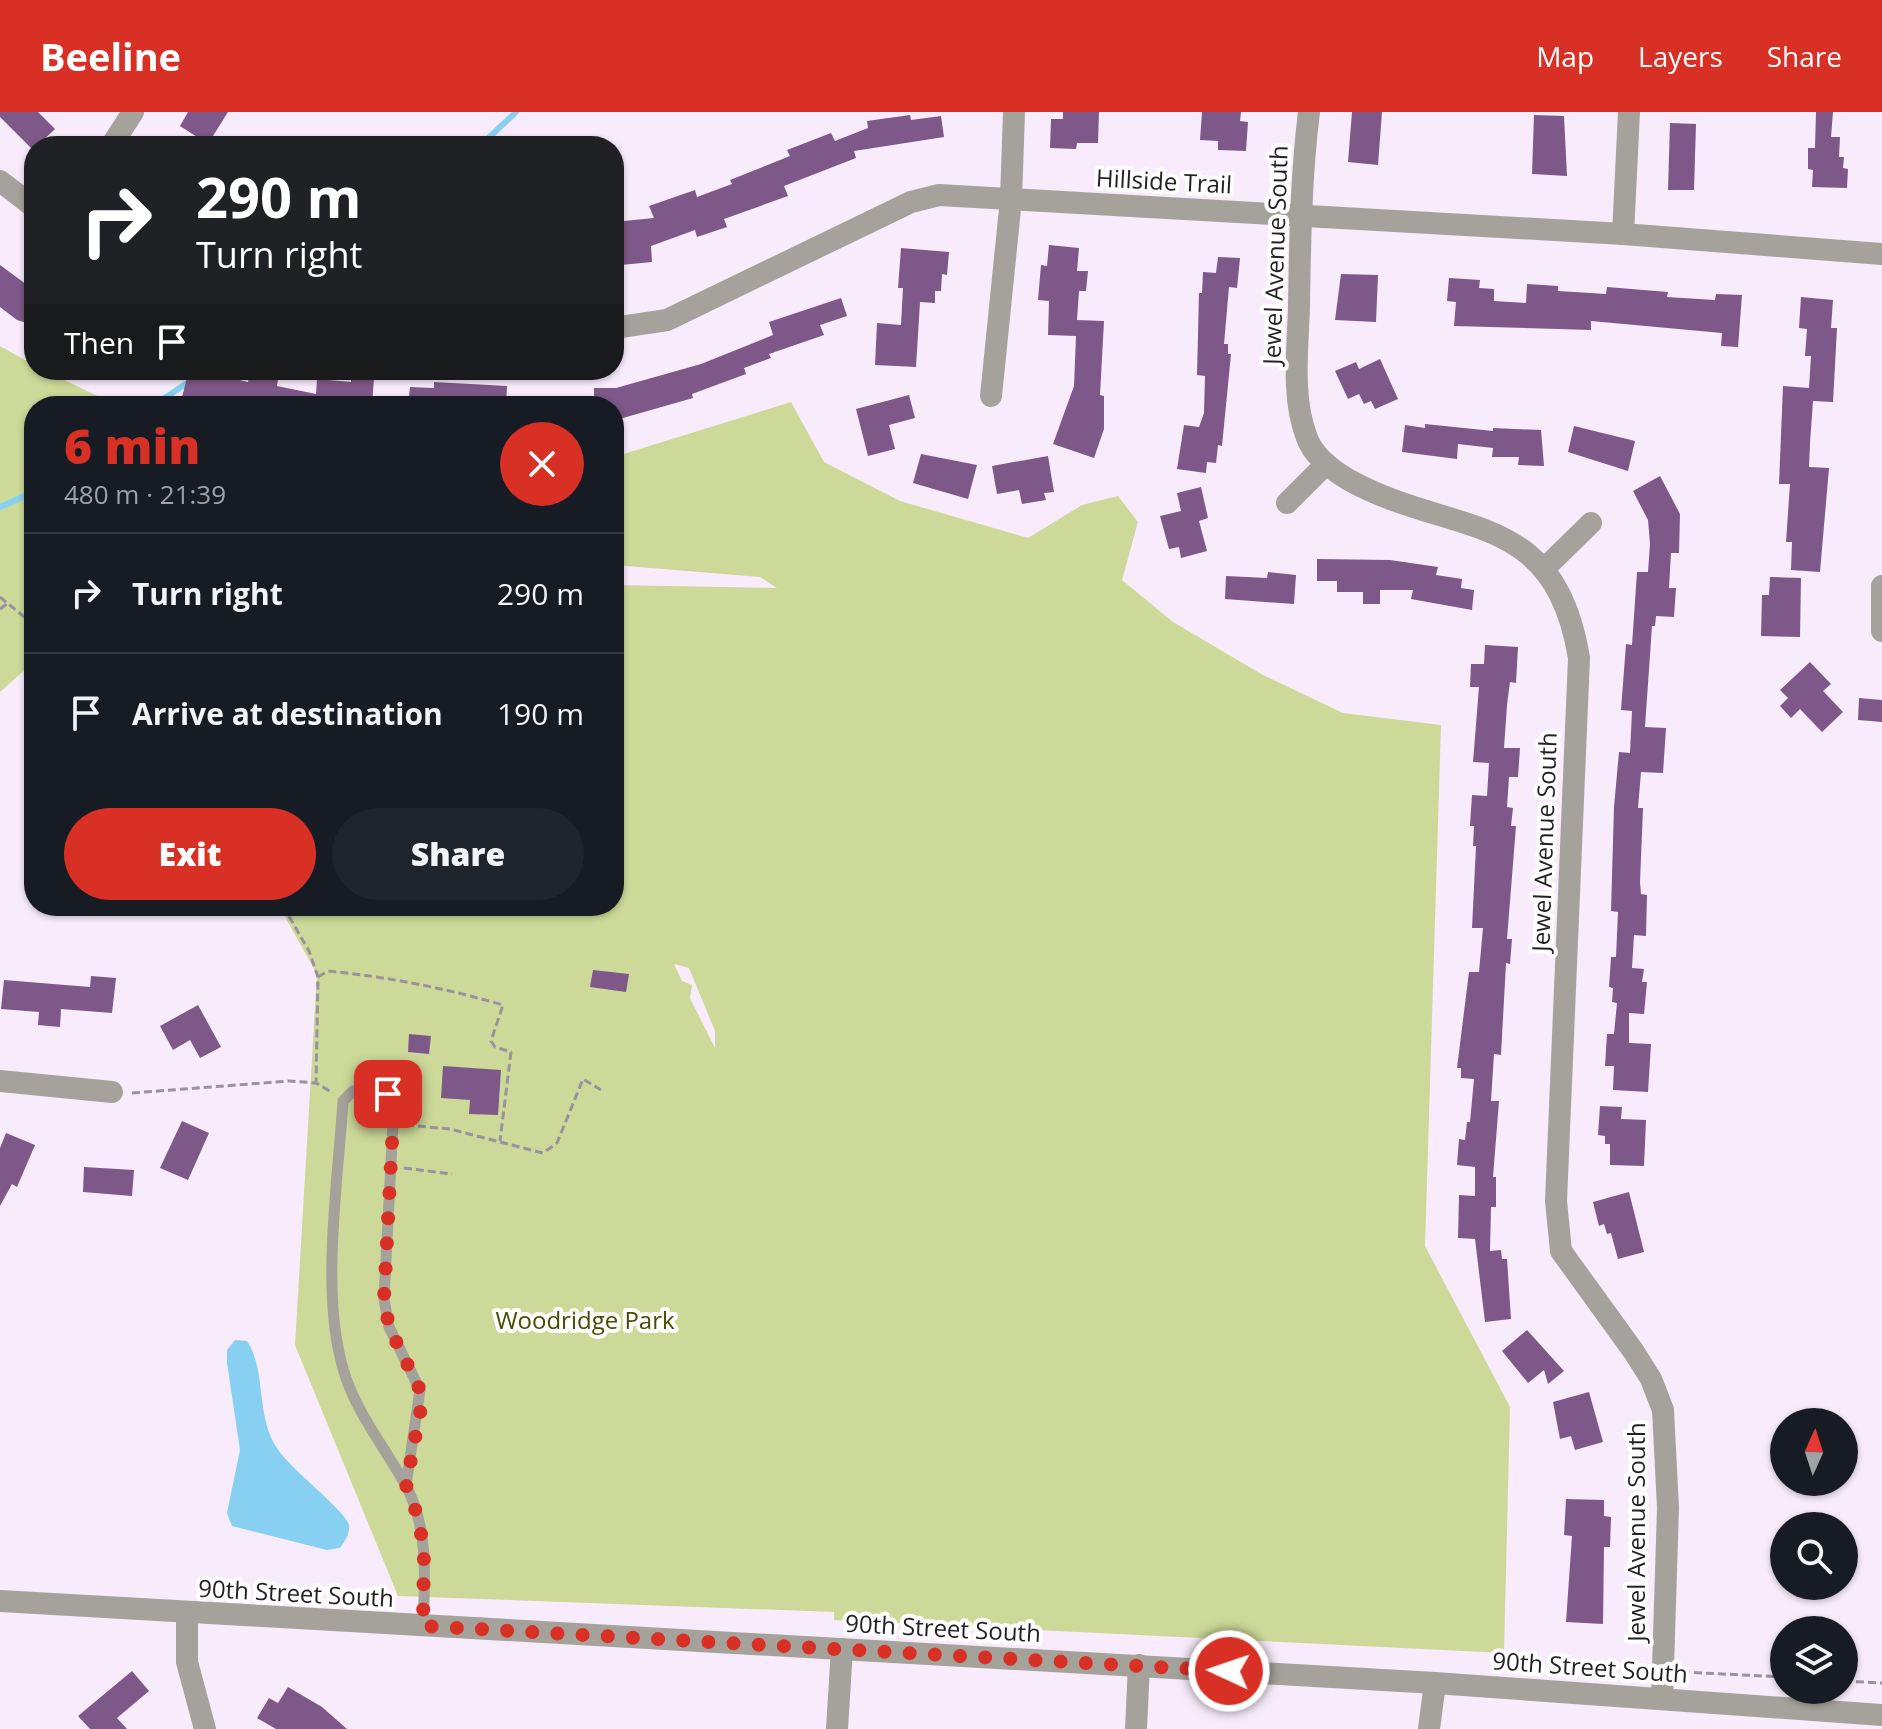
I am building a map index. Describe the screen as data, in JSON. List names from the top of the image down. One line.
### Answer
{"streets":{"street":["Hillside Trail","Jewel Avenue South","90th Street South"]},"crossings":[["Hillside Trail","Jewel Avenue South"],["Jewel Avenue South","90th Street South"]],"parks":["Woodridge Park"],"north":"top","page":{"header":"Beeline","nav":["Map","Layers","Share"],"turn":["290 m","Turn right"],"then":"Then","heading":["6 min","480 m · 21:39"],"list":[{"name":"Turn right","value":"290 m"},{"name":"Arrive at destination","value":"190 m"}],"buttons":["Exit","Share"]}}
